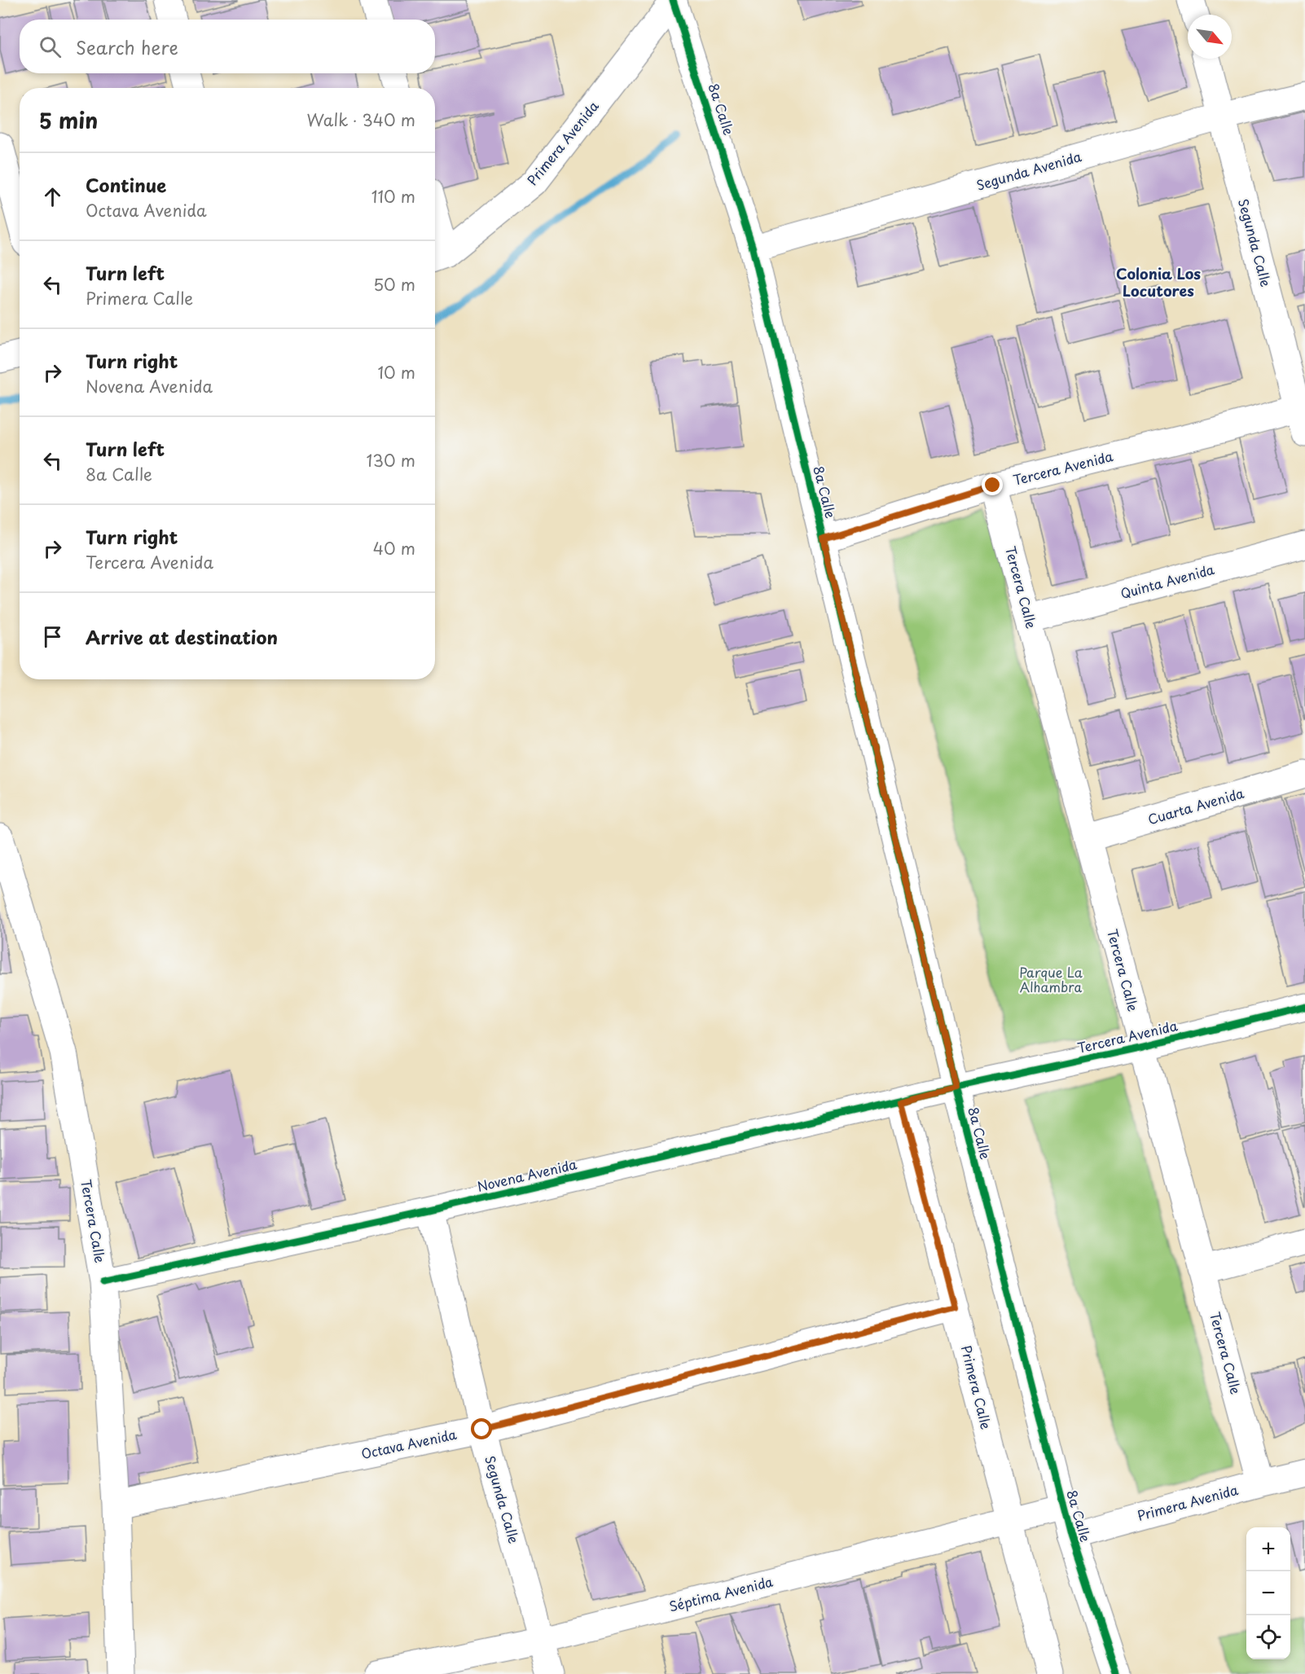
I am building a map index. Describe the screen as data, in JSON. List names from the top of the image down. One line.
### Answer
{"streets":{"street":["8a Calle","Primera Avenida","Segunda Avenida","Segunda Calle","Tercera Avenida","Quinta Avenida","Tercera Calle","Cuarta Avenida","Novena Avenida","Primera Calle","Octava Avenida","Séptima Avenida"]},"crossings":[["8a Calle","Primera Avenida"],["8a Calle","Segunda Avenida"],["8a Calle","Tercera Avenida"],["8a Calle","Novena Avenida"],["8a Calle","Séptima Avenida"],["Primera Avenida","Tercera Calle"],["Segunda Avenida","Segunda Calle"],["Segunda Calle","Tercera Avenida"],["Segunda Calle","Novena Avenida"],["Segunda Calle","Octava Avenida"],["Segunda Calle","Séptima Avenida"],["Tercera Avenida","Tercera Calle"],["Tercera Avenida","Novena Avenida"],["Quinta Avenida","Tercera Calle"],["Tercera Calle","Cuarta Avenida"],["Tercera Calle","Novena Avenida"],["Tercera Calle","Octava Avenida"],["Novena Avenida","Primera Calle"],["Primera Calle","Octava Avenida"],["Primera Calle","Séptima Avenida"]],"districts":["Colonia Los Locutores"],"parks":["Parque La Alhambra"],"north":"bottom right","page":{"search":"Search here","heading":["5 min","Walk · 340 m"],"list":[["Continue","Octava Avenida","110 m"],["Turn left","Primera Calle","50 m"],["Turn right","Novena Avenida","10 m"],["Turn left","8a Calle","130 m"],["Turn right","Tercera Avenida","40 m"],"Arrive at destination"],"map_buttons":["+","−"]}}
